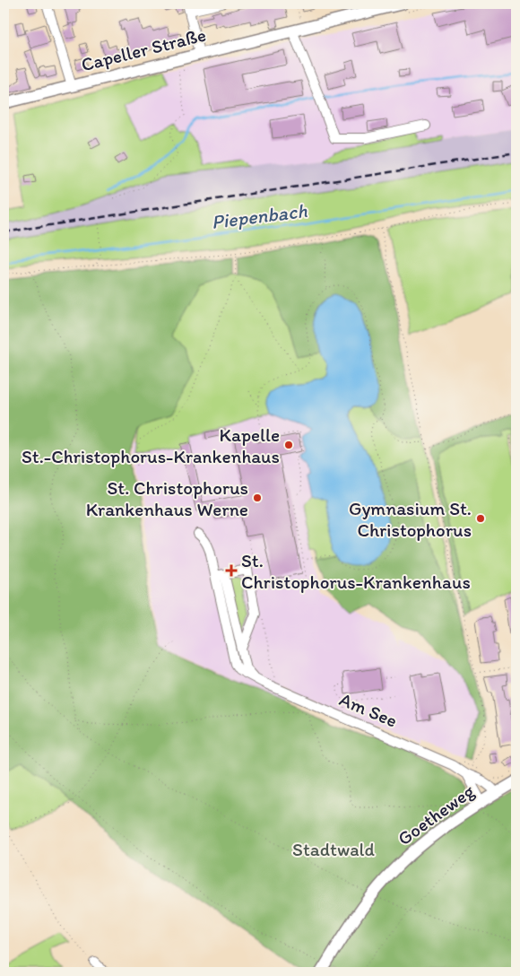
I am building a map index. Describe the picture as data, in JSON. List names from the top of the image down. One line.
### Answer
{"streets":{"street":["Capeller Straße","Am See","Goetheweg"]},"crossings":[["Am See","Goetheweg"]],"water":["Piepenbach"],"parks":["Stadtwald"],"places":{"other":["Kapelle St.-Christophorus-Krankenhaus","St. Christophorus Krankenhaus Werne","Gymnasium St. Christophorus"],"health":["St. Christophorus-Krankenhaus"]}}
